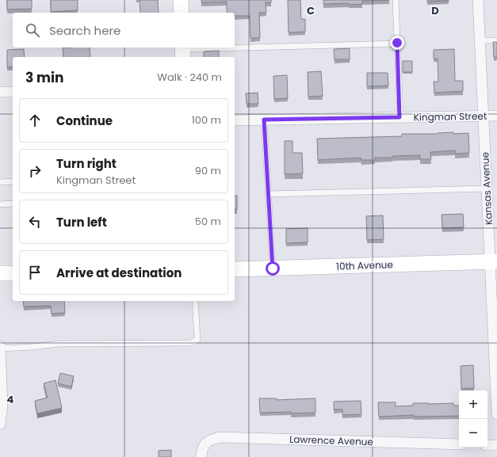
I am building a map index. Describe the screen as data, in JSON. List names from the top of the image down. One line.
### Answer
{"streets":{"street":["Kingman Street","Kansas Avenue","10th Avenue","Lawrence Avenue"]},"crossings":[["Kingman Street","Kansas Avenue"],["Kansas Avenue","10th Avenue"]],"page":{"search":"Search here","heading":["3 min","Walk · 240 m"],"list":[["Continue","100 m"],["Turn right","Kingman Street","90 m"],["Turn left","50 m"],"Arrive at destination"],"map_buttons":["+","−"]},"grid":{"columns":["C","D"],"rows":["4"]}}
